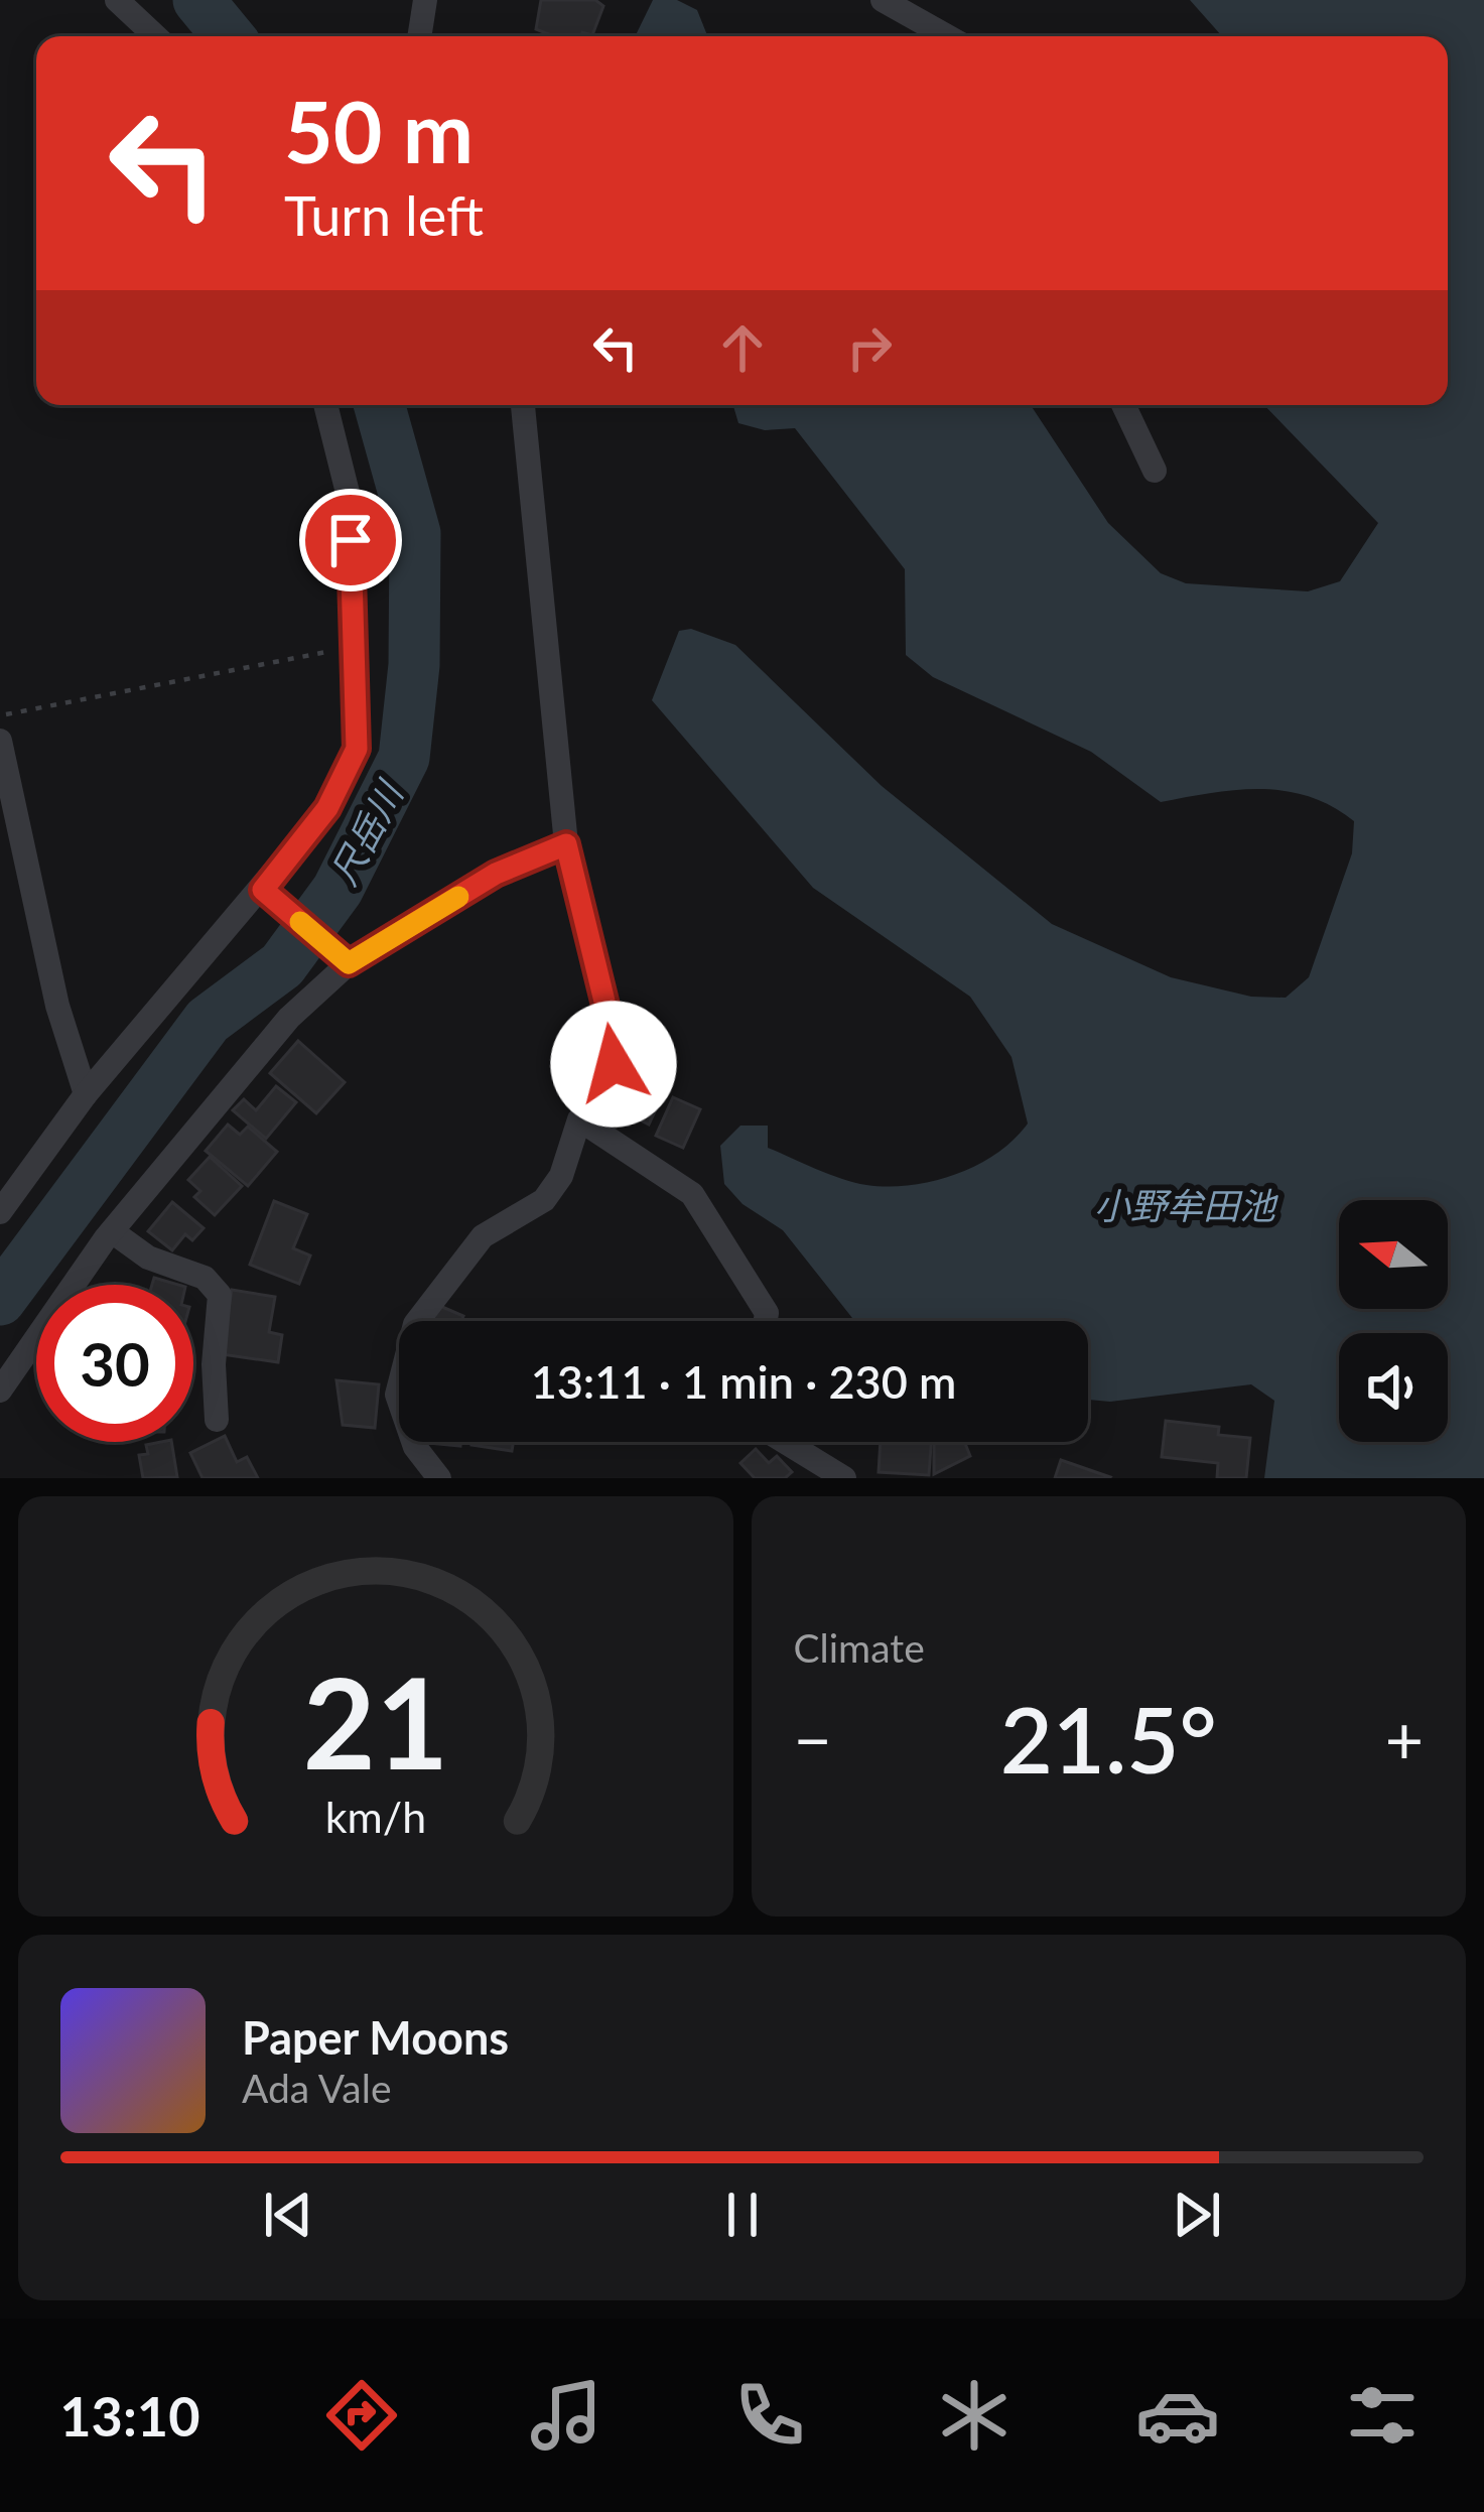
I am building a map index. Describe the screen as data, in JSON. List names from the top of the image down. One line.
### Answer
{"water":["尺岳川","小野牟田池"],"north":"left","page":{"turn":["50 m","Turn left"],"limit":"30","trip":"13:11 · 1 min · 230 m","tile":"Climate","heat":["−","21.5°","+"],"song":["Paper Moons","Ada Vale"],"tabs":"13:10","gauge":["21","km/h"]}}
